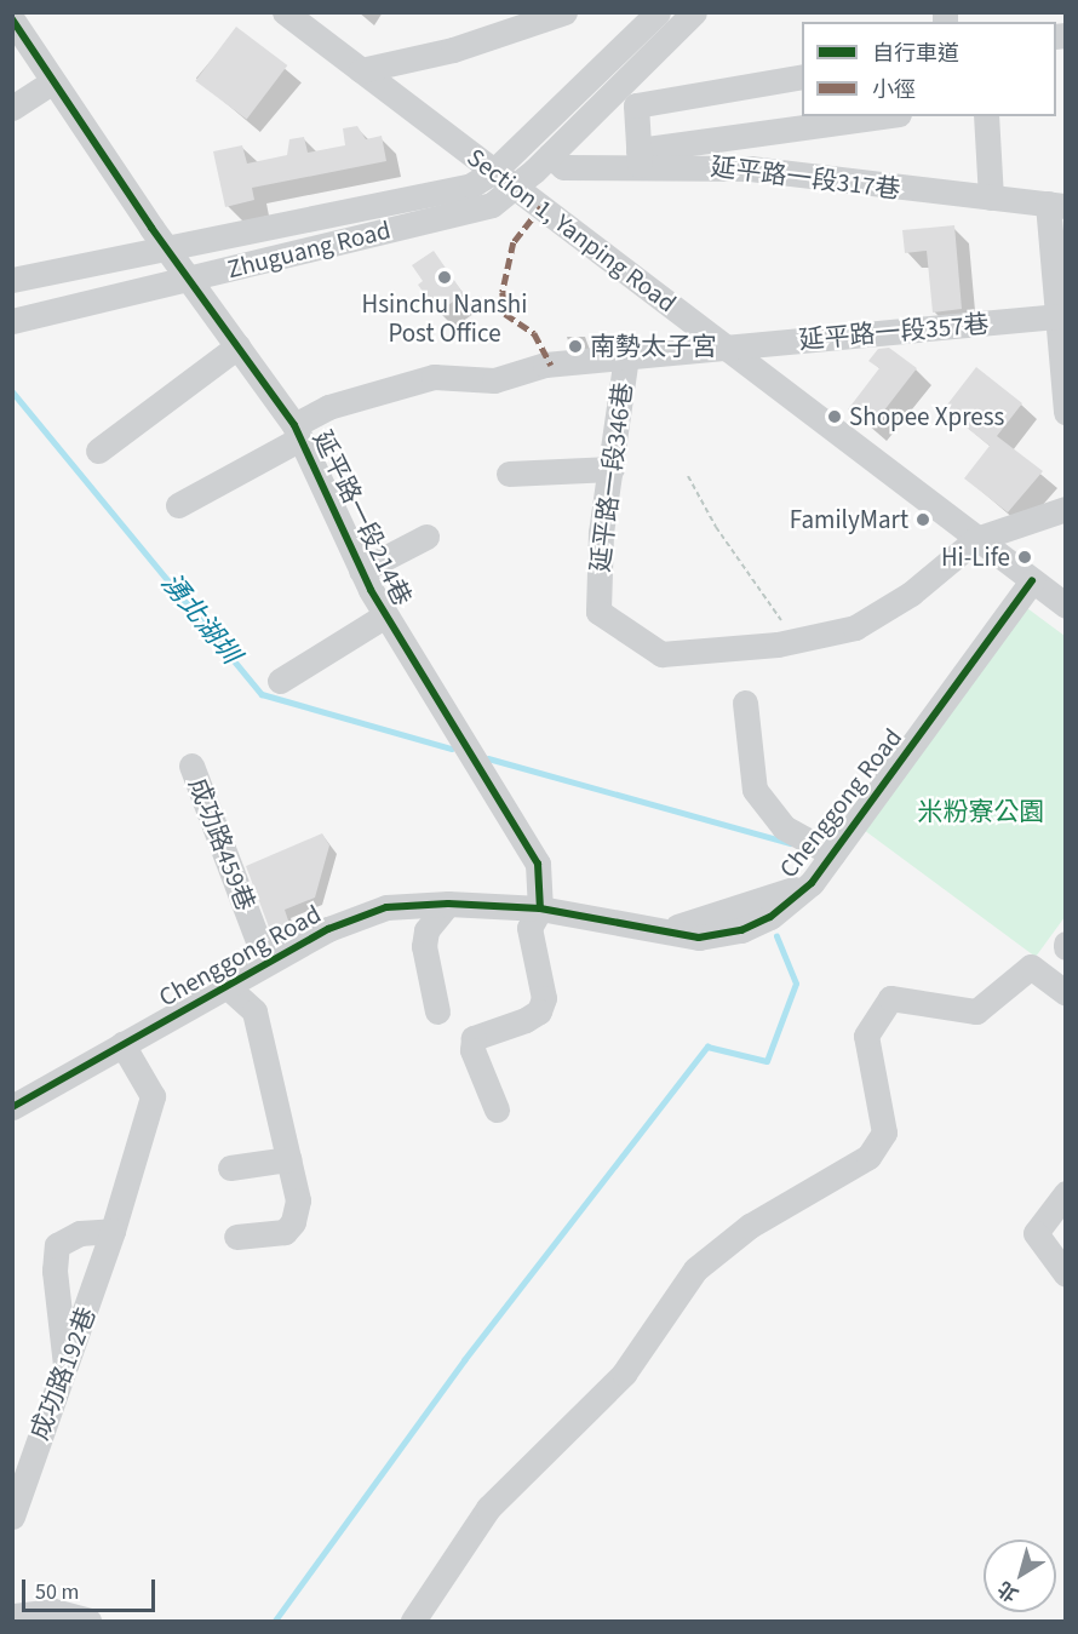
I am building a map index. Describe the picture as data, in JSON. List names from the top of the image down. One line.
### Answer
{"streets":{"street":["延平路一段317巷","Section 1, Yanping Road","Zhuguang Road","延平路一段357巷","延平路一段346巷","延平路一段214巷","Chenggong Road","成功路459巷","成功路192巷"]},"crossings":[["延平路一段317巷","Zhuguang Road"],["Section 1, Yanping Road","Zhuguang Road"],["Section 1, Yanping Road","延平路一段357巷"],["Section 1, Yanping Road","延平路一段346巷"],["Section 1, Yanping Road","Chenggong Road"],["Zhuguang Road","延平路一段214巷"],["延平路一段357巷","延平路一段346巷"],["延平路一段357巷","延平路一段214巷"],["延平路一段214巷","Chenggong Road"],["Chenggong Road","成功路459巷"],["Chenggong Road","成功路192巷"]],"water":["湧北湖圳"],"parks":["米粉寮公園"],"places":["Hsinchu Nanshi Post Office","南勢太子宮","Shopee Xpress","FamilyMart","Hi-Life"],"legend":["自行車道","小徑"],"scale_bar":"50 m","north":"bottom left"}
